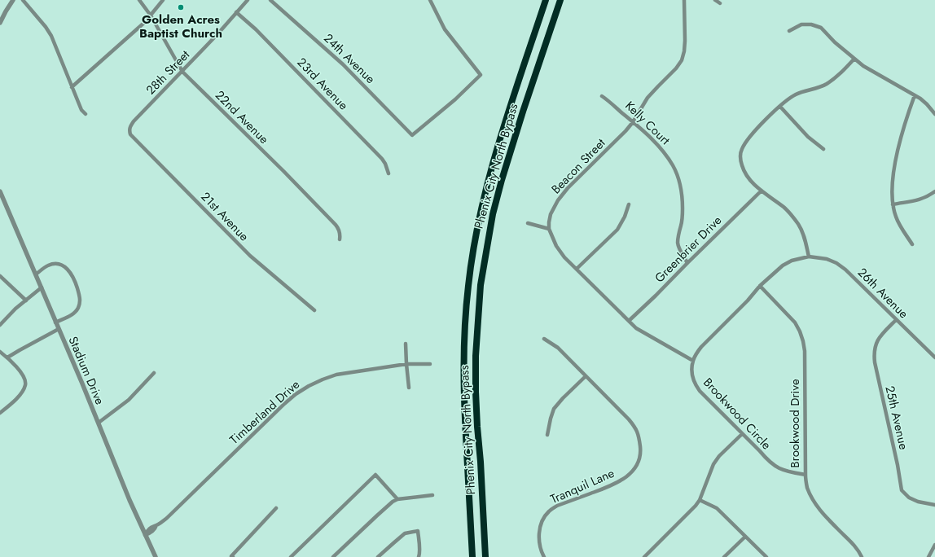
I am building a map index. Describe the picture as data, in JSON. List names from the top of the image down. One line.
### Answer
{"streets":{"highway":["Phenix City North Bypass"],"street":["24th Avenue","28th Street","23rd Avenue","22nd Avenue","Kelly Court","Beacon Street","21st Avenue","Greenbrier Drive","26th Avenue","Stadium Drive","Timberland Drive","Brookwood Circle","25th Avenue","Brookwood Drive","Tranquil Lane"]},"crossings":[["28th Street","23rd Avenue"],["28th Street","22nd Avenue"],["28th Street","21st Avenue"],["Kelly Court","Beacon Street"],["Kelly Court","Greenbrier Drive"],["26th Avenue","25th Avenue"],["Stadium Drive","Timberland Drive"],["Brookwood Circle","Brookwood Drive"]],"places":["Golden Acres Baptist Church"]}
